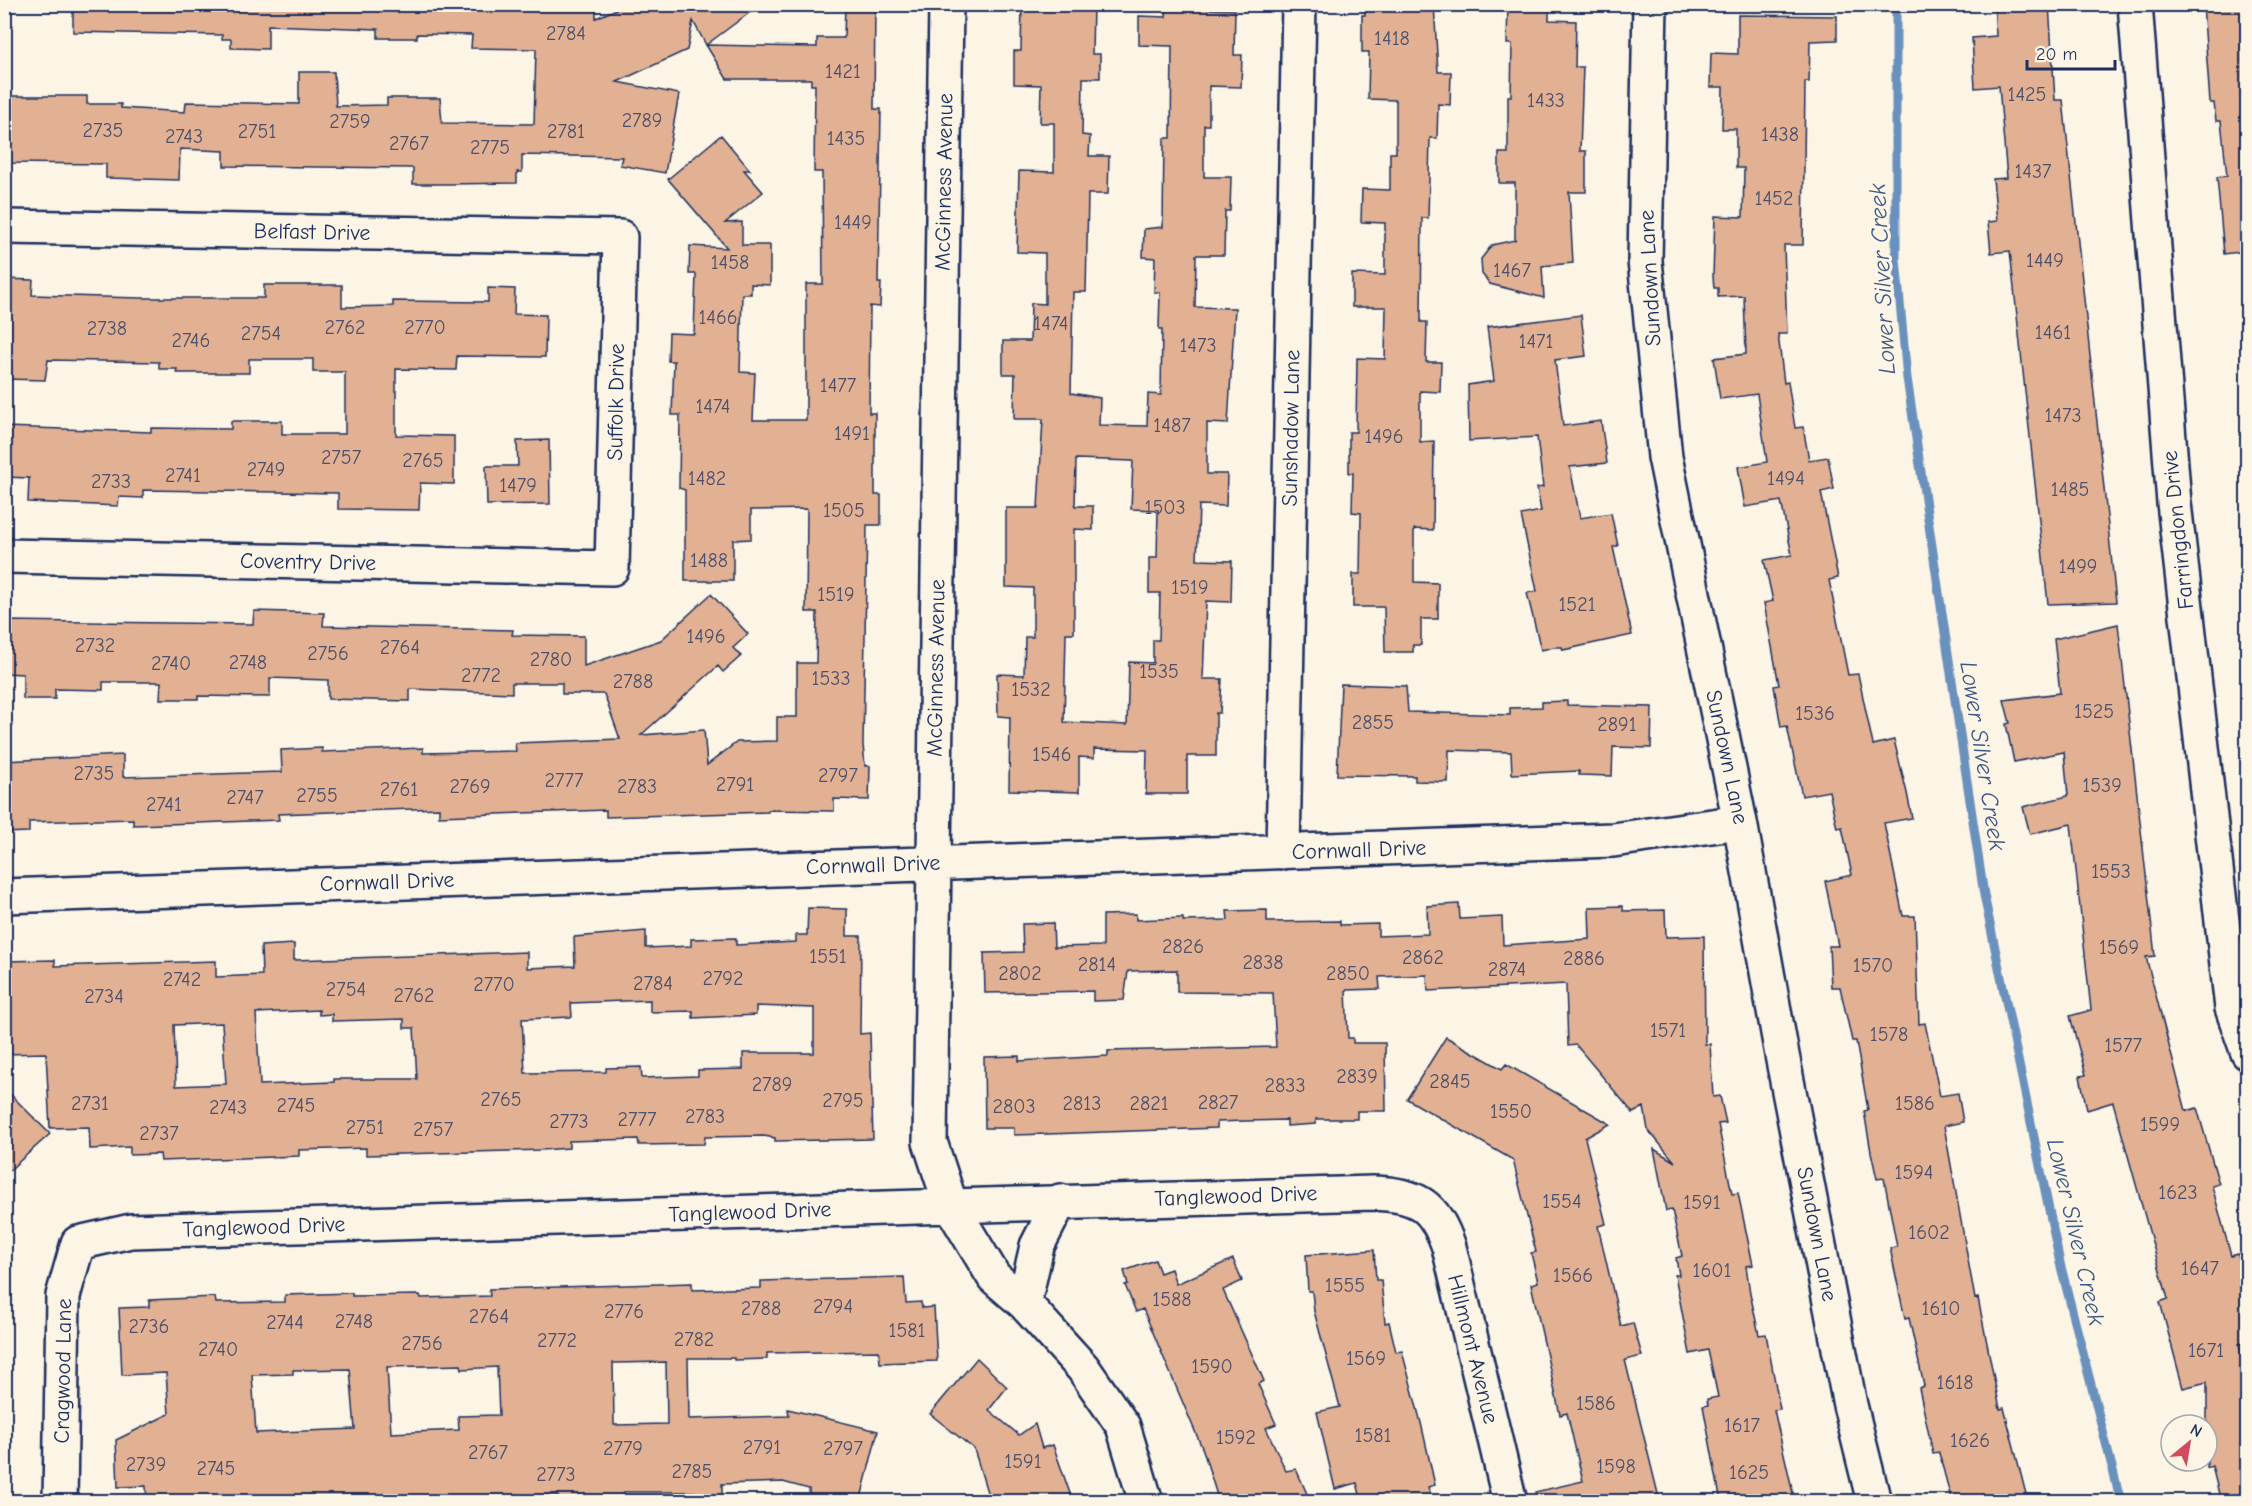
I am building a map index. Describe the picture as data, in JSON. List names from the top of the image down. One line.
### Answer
{"streets":{"street":["McGinness Avenue","Belfast Drive","Sundown Lane","Suffolk Drive","Sunshadow Lane","Farringdon Drive","Coventry Drive","Cornwall Drive","Tanglewood Drive","Hillmont Avenue","Cragwood Lane"]},"crossings":[["McGinness Avenue","Cornwall Drive"],["McGinness Avenue","Tanglewood Drive"],["Belfast Drive","Suffolk Drive"],["Sundown Lane","Cornwall Drive"],["Suffolk Drive","Coventry Drive"],["Sunshadow Lane","Cornwall Drive"],["Tanglewood Drive","Hillmont Avenue"],["Tanglewood Drive","Cragwood Lane"]],"water":["Lower Silver Creek"],"house_numbers":["2784","1418","1421","1425","1433","2789","2759","2735","2751","2781","1438","2743","1435","2767","2775","1437","1452","1449","1449","1458","1467","1466","1474","2762","2770","2738","1461","2754","2746","1471","1473","1477","1474","1473","1487","1491","1496","2757","2765","2749","2741","1482","1494","2733","1479","1485","1503","1505","1488","1499","1519","1519","1521","1496","2732","2764","2756","2780","2748","2740","1535","2772","1533","2788","1532","1525","1536","2855","2891","1546","2735","2797","2777","2791","1539","2769","2783","2761","2755","2747","2741","1553","2826","1569","1551","2862","2886","2838","2814","1570","2874","2802","2850","2792","2742","2784","2770","2754","2762","2734","1571","1578","1577","2839","2845","2789","2833","2765","2795","2827","2731","2813","2821","1586","2745","2803","2743","1550","2783","2777","2773","1599","2751","2757","2737","1594","1623","1554","1591","1602","1647","1601","1566","1555","1588","2794","2788","1610","2776","2764","2748","2744","2736","1581","2782","2772","2756","2740","1671","1569","1590","1618","1586","1617","1581","1592","1626","2791","2779","2797","2767","1591","2739","1598","2745","2785","1625","2773"],"scale_bar":"20 m","north":"top right"}
